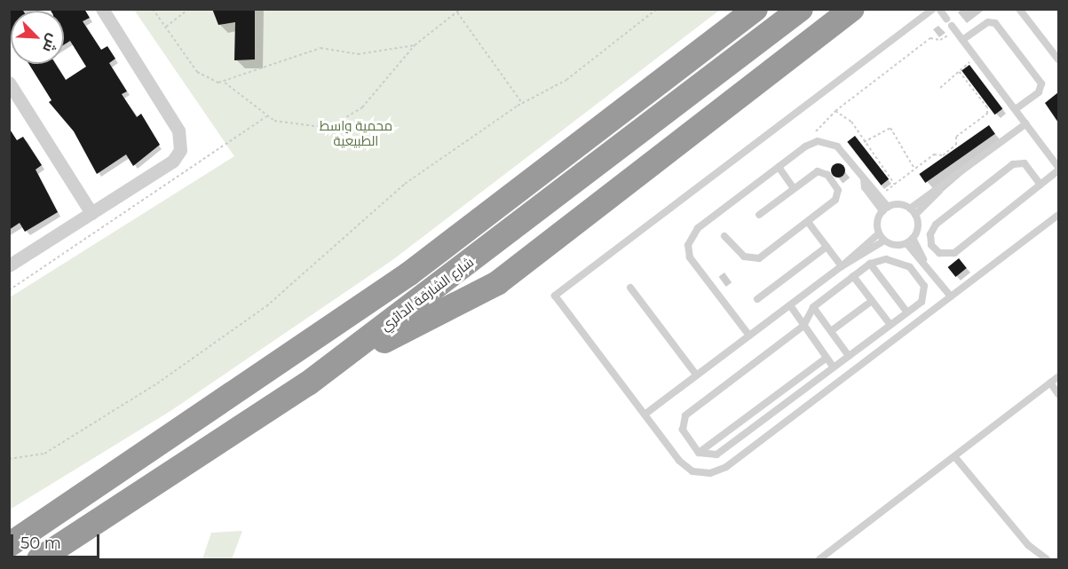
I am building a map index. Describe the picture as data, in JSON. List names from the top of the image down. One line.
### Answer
{"streets":{"highway":["شارع الشارقة الدائري"]},"parks":["محمية واسط الطبيعية"],"scale_bar":"50 m","north":"bottom right"}
